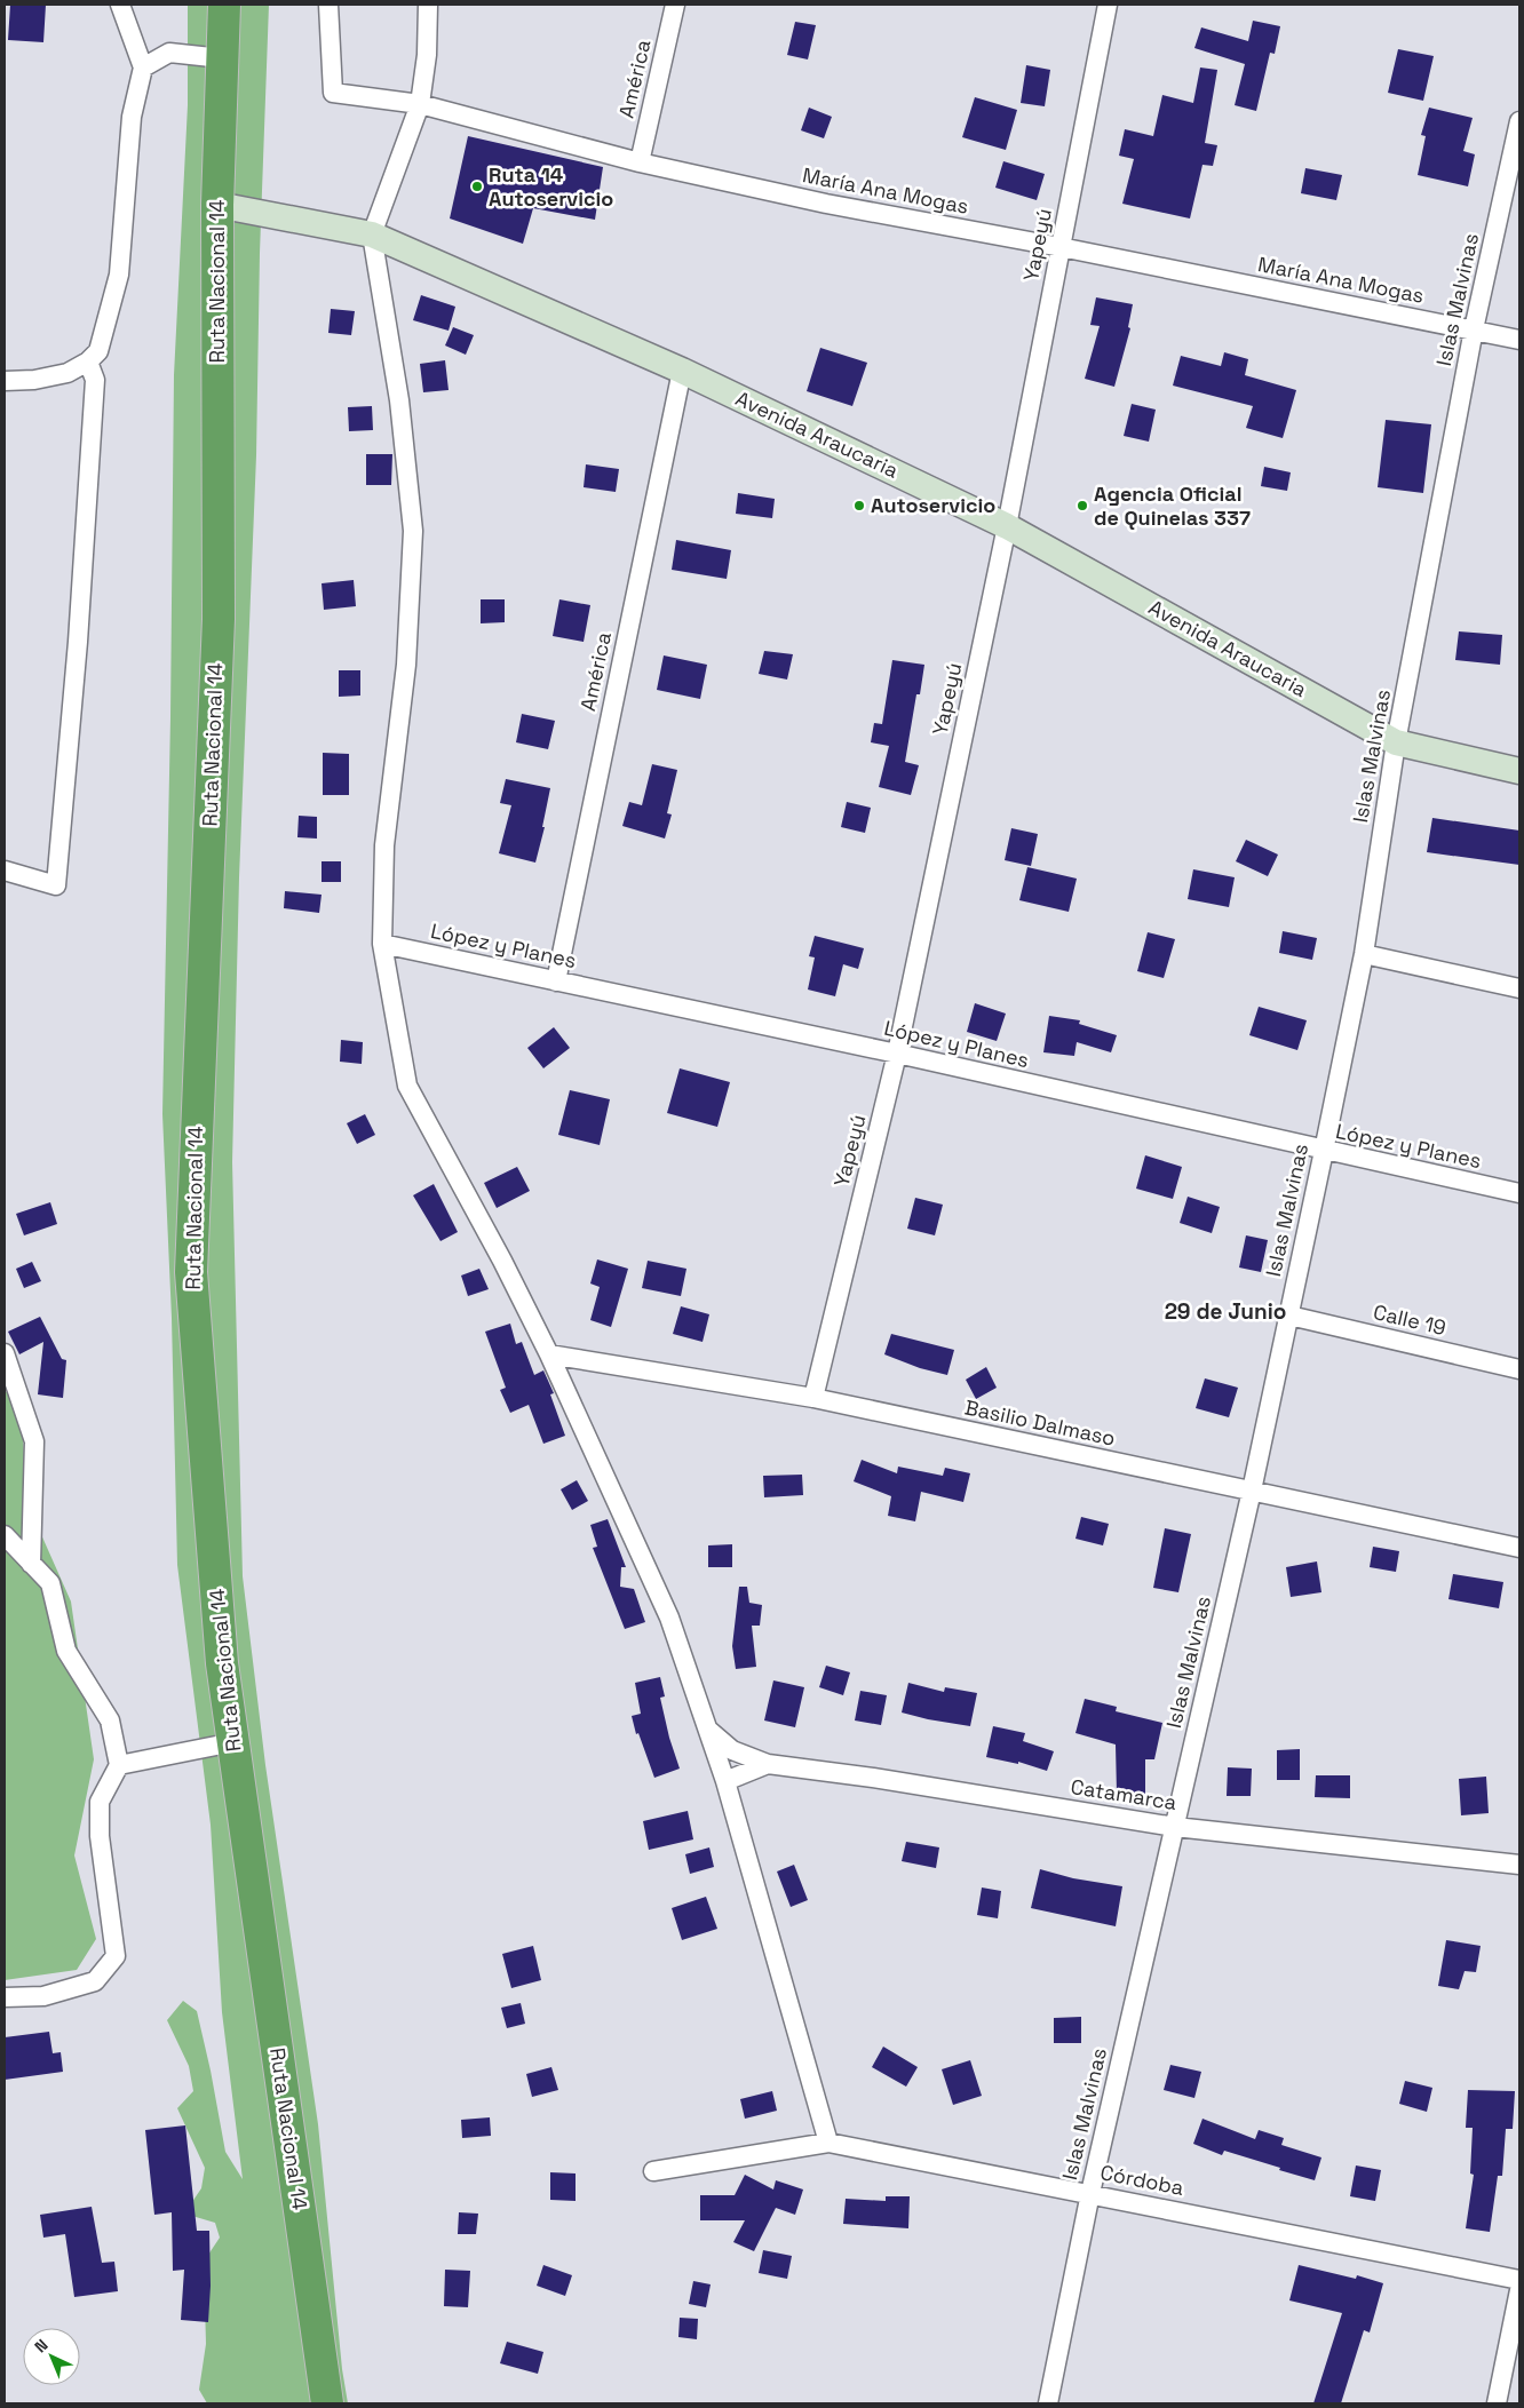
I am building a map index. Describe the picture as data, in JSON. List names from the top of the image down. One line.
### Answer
{"streets":{"highway":["Ruta Nacional 14"],"main road":["Avenida Araucaria"],"street":["América","María Ana Mogas","Yapeyú","Islas Malvinas","López y Planes","Calle 19","Basilio Dalmaso","Catamarca","Córdoba"]},"crossings":[["América","María Ana Mogas"],["América","Avenida Araucaria"],["América","López y Planes"],["María Ana Mogas","Yapeyú"],["María Ana Mogas","Islas Malvinas"],["Yapeyú","Avenida Araucaria"],["Yapeyú","López y Planes"],["Yapeyú","Basilio Dalmaso"],["Ruta Nacional 14","Avenida Araucaria"],["Islas Malvinas","Avenida Araucaria"],["Islas Malvinas","López y Planes"],["Islas Malvinas","Calle 19"],["Islas Malvinas","Basilio Dalmaso"],["Islas Malvinas","Catamarca"],["Islas Malvinas","Córdoba"]],"districts":["29 de Junio"],"places":["Ruta 14 Autoservicio","Autoservicio","Agencia Oficial de Quinelas 337"],"north":"top left"}
